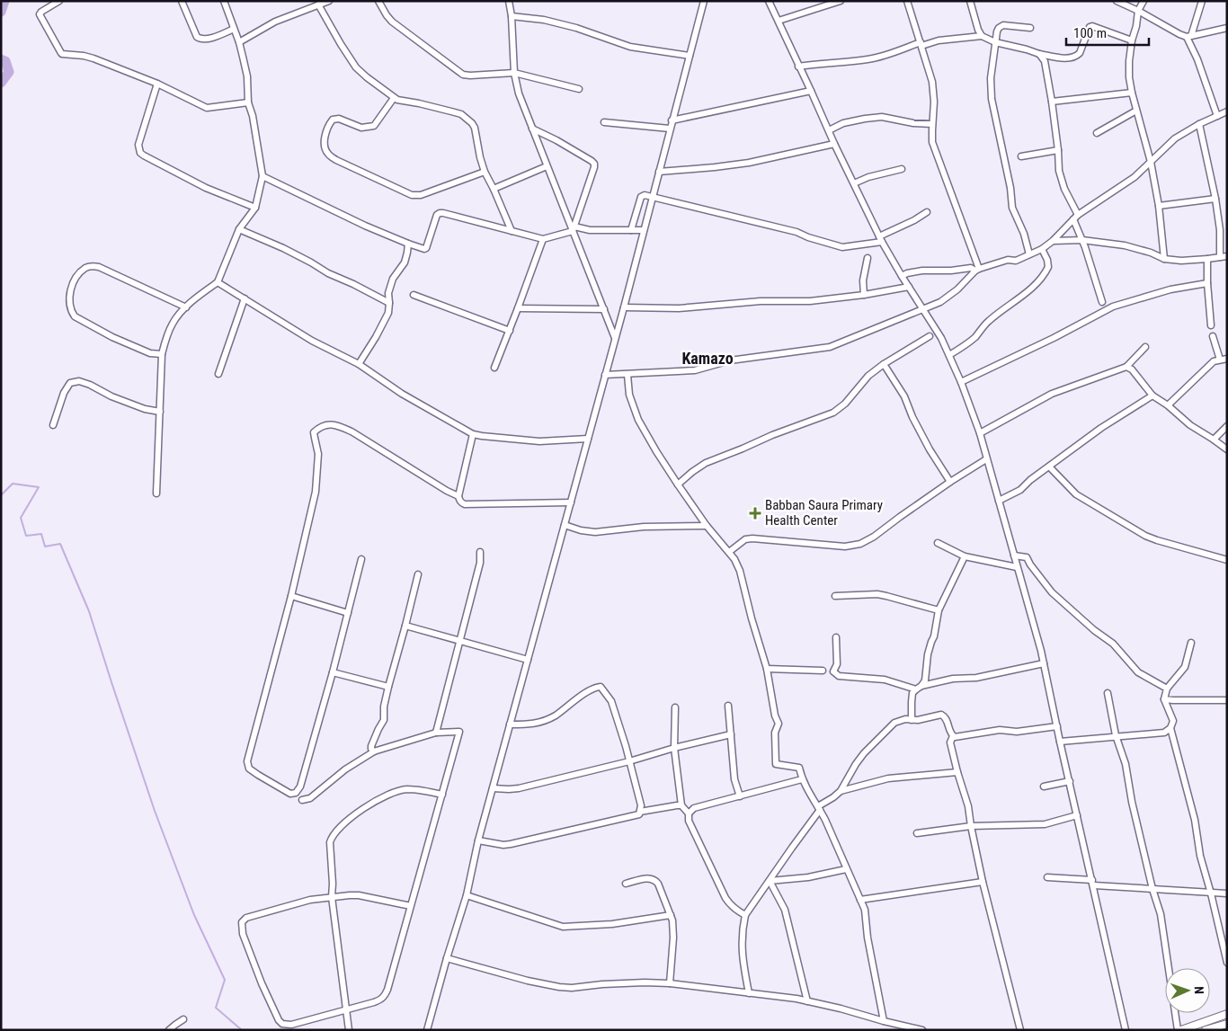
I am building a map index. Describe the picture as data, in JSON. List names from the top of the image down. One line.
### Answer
{"districts":["Kamazo"],"places":{"health":["Babban Saura Primary Health Center"]},"scale_bar":"100 m","north":"right"}
